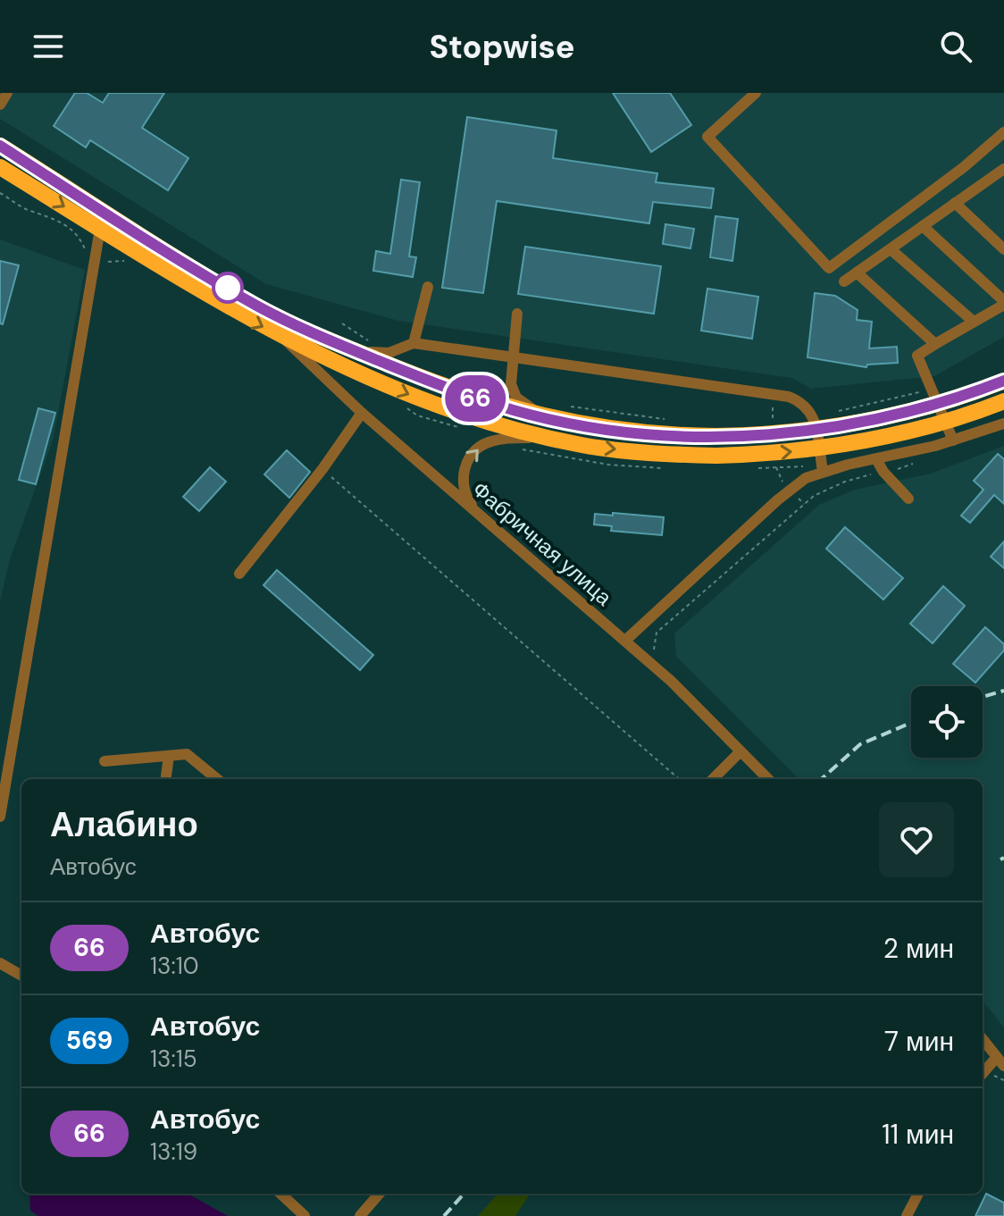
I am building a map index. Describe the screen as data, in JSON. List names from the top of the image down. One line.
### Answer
{"streets":{"street":["Фабричная улица"]},"lines":["bus line 66"],"page":{"header":"Stopwise","on_map":"66","heading":["Алабино","Автобус"],"list":[{"mark":"66","name":"Автобус","note":"13:10","value":"2 мин"},{"mark":"569","name":"Автобус","note":"13:15","value":"7 мин"},{"mark":"66","name":"Автобус","note":"13:19","value":"11 мин"}]}}
